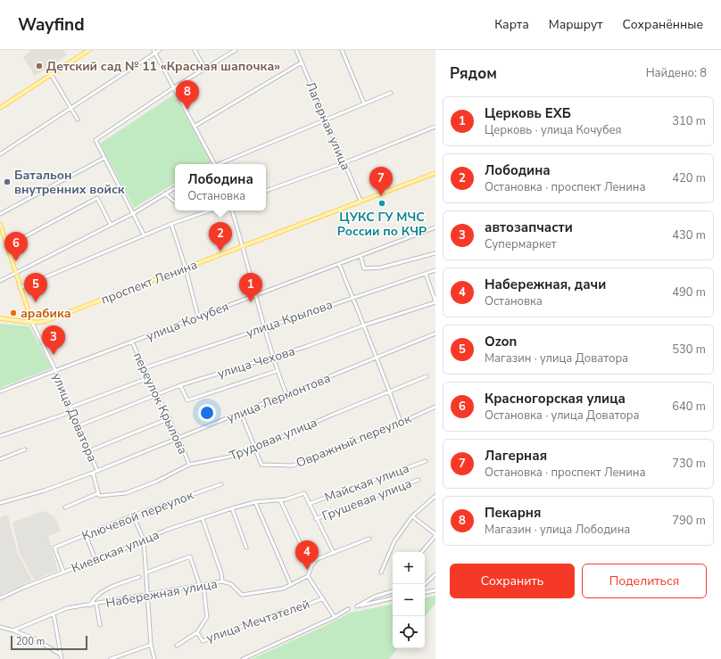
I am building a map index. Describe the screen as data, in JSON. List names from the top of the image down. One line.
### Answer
{"streets":{"main road":["проспект Ленина","улица Доватора"],"street":["Лагерная улица","улица Крылова","улица Кочубея","улица Чехова","улица Лермонтова","переулок Крылова","Трудовая улица","Овражный переулок","Майская улица","Грушевая улица","Ключевой переулок","Киевская улица","Набережная улица","улица Мечтателей"]},"crossings":[["Лагерная улица","проспект Ленина"],["проспект Ленина","улица Доватора"],["улица Крылова","улица Чехова"],["улица Крылова","переулок Крылова"],["улица Кочубея","переулок Крылова"],["улица Кочубея","улица Доватора"],["улица Чехова","переулок Крылова"],["улица Чехова","улица Доватора"],["улица Лермонтова","переулок Крылова"],["улица Лермонтова","улица Доватора"],["улица Лермонтова","Овражный переулок"],["переулок Крылова","Трудовая улица"],["Трудовая улица","Овражный переулок"],["Майская улица","Киевская улица"],["Грушевая улица","Киевская улица"],["Ключевой переулок","Киевская улица"]],"places":["Детский сад № 11 «Красная шапочка»","Батальон внутренних войск","ЦУКС ГУ МЧС России по КЧР","арабика"],"scale_bar":"200 m","page":{"header":"Wayfind","nav":["Карта","Маршрут","Сохранённые"],"heading":["Рядом","Найдено: 8"],"pins":["8","7","2","6","1","5","3","4"],"list":[{"mark":"1","name":"Церковь ЕХБ","note":"Церковь · улица Кочубея","value":"310 m"},{"mark":"2","name":"Лободина","note":"Остановка · проспект Ленина","value":"420 m"},{"mark":"3","name":"автозапчасти","note":"Супермаркет","value":"430 m"},{"mark":"4","name":"Набережная, дачи","note":"Остановка","value":"490 m"},{"mark":"5","name":"Ozon","note":"Магазин · улица Доватора","value":"530 m"},{"mark":"6","name":"Красногорская улица","note":"Остановка · улица Доватора","value":"640 m"},{"mark":"7","name":"Лагерная","note":"Остановка · проспект Ленина","value":"730 m"},{"mark":"8","name":"Пекарня","note":"Магазин · улица Лободина","value":"790 m"}],"popup":["Лободина","Остановка"],"map_buttons":["+","−"],"buttons":["Сохранить","Поделиться"],"scale":"200 m"}}
